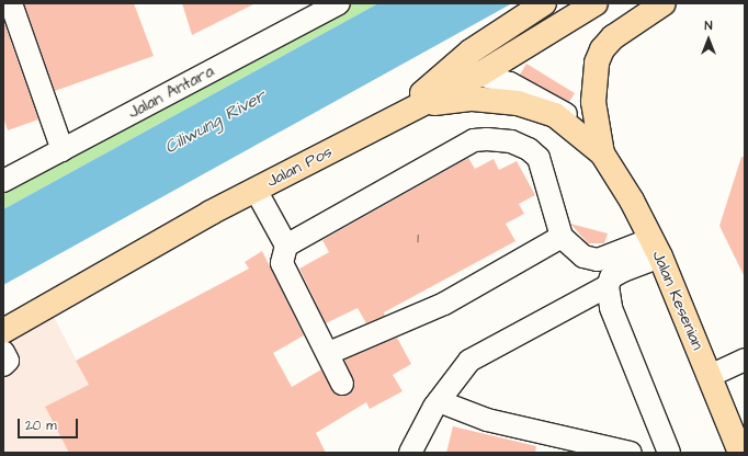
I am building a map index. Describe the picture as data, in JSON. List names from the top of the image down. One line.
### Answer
{"streets":{"main road":["Jalan Pos","Jalan Kesenian"],"street":["Jalan Antara"]},"water":["Ciliwung River"],"house_numbers":["1"],"scale_bar":"20 m","north":"top"}
